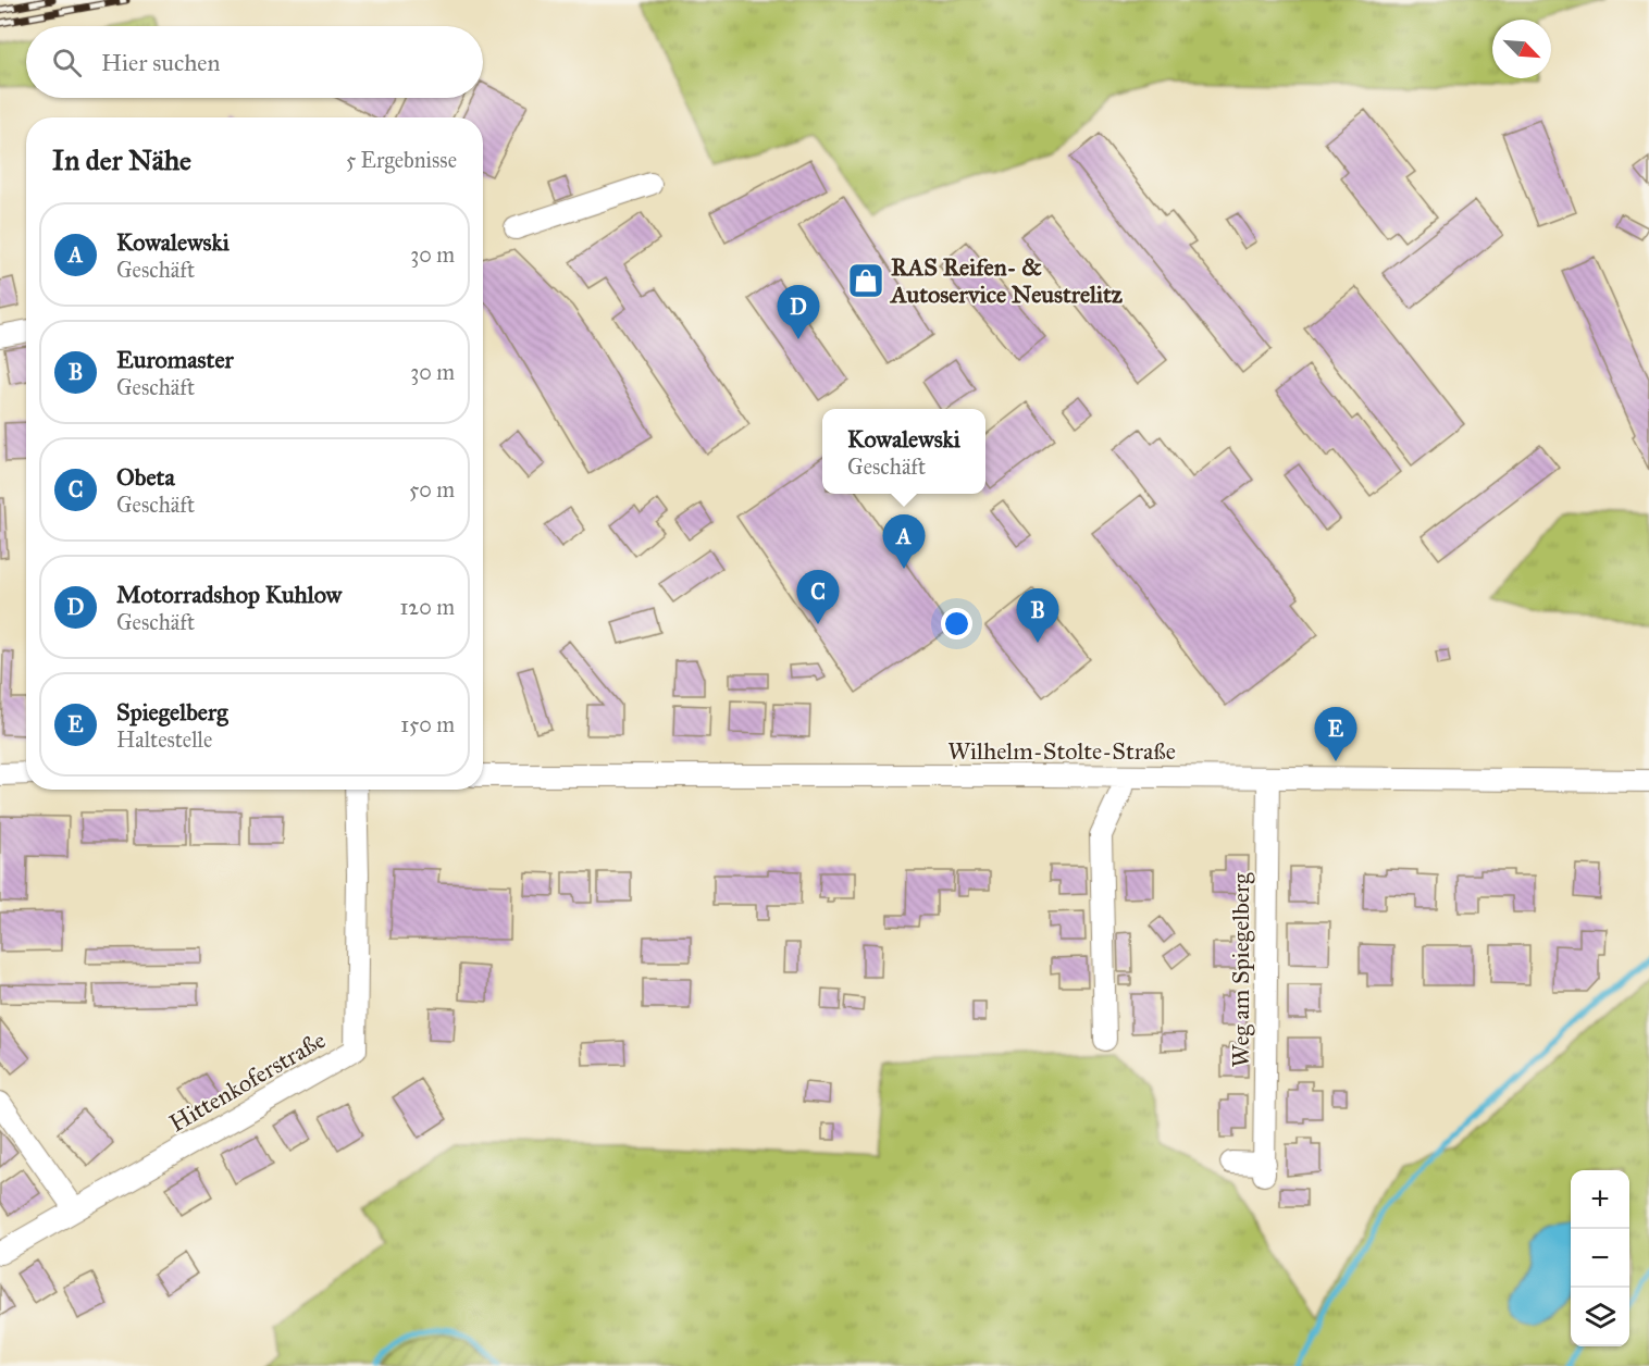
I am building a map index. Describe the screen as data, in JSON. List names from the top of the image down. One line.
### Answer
{"streets":{"street":["Wilhelm-Stolte-Straße","Weg am Spiegelberg","Hittenkoferstraße"]},"crossings":[["Wilhelm-Stolte-Straße","Weg am Spiegelberg"]],"places":{"shop":["RAS Reifen- & Autoservice Neustrelitz"]},"north":"bottom right","page":{"search":"Hier suchen","heading":["In der Nähe","5 Ergebnisse"],"list":[{"mark":"A","name":"Kowalewski","note":"Geschäft","value":"30 m"},{"mark":"B","name":"Euromaster","note":"Geschäft","value":"30 m"},{"mark":"C","name":"Obeta","note":"Geschäft","value":"50 m"},{"mark":"D","name":"Motorradshop Kuhlow","note":"Geschäft","value":"120 m"},{"mark":"E","name":"Spiegelberg","note":"Haltestelle","value":"150 m"}],"pins":["D","A","C","B","E"],"popup":["Kowalewski","Geschäft"],"map_buttons":["+","−"]}}
